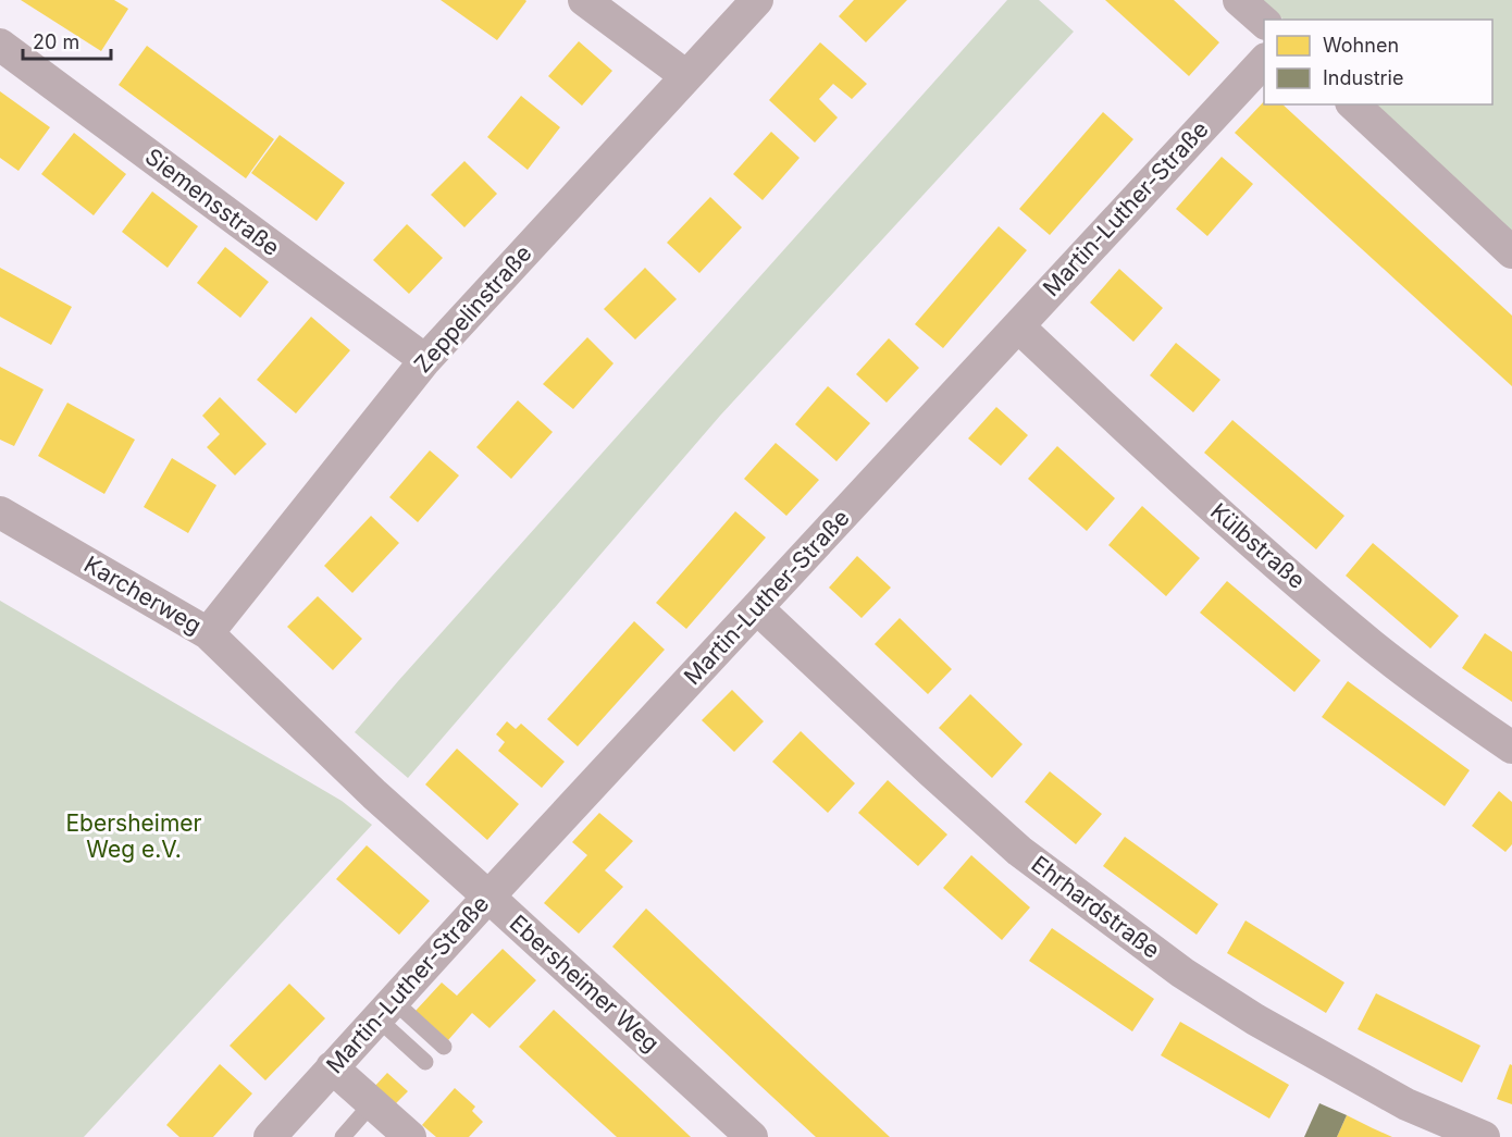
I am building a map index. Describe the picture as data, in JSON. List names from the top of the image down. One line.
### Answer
{"streets":{"street":["Siemensstraße","Martin-Luther-Straße","Zeppelinstraße","Külbstraße","Karcherweg","Ehrhardstraße","Ebersheimer Weg"]},"crossings":[["Siemensstraße","Zeppelinstraße"],["Martin-Luther-Straße","Külbstraße"],["Martin-Luther-Straße","Ehrhardstraße"],["Martin-Luther-Straße","Ebersheimer Weg"],["Zeppelinstraße","Karcherweg"],["Karcherweg","Ebersheimer Weg"]],"parks":["Ebersheimer Weg e.V."],"legend":["Wohnen","Industrie"],"scale_bar":"20 m"}
